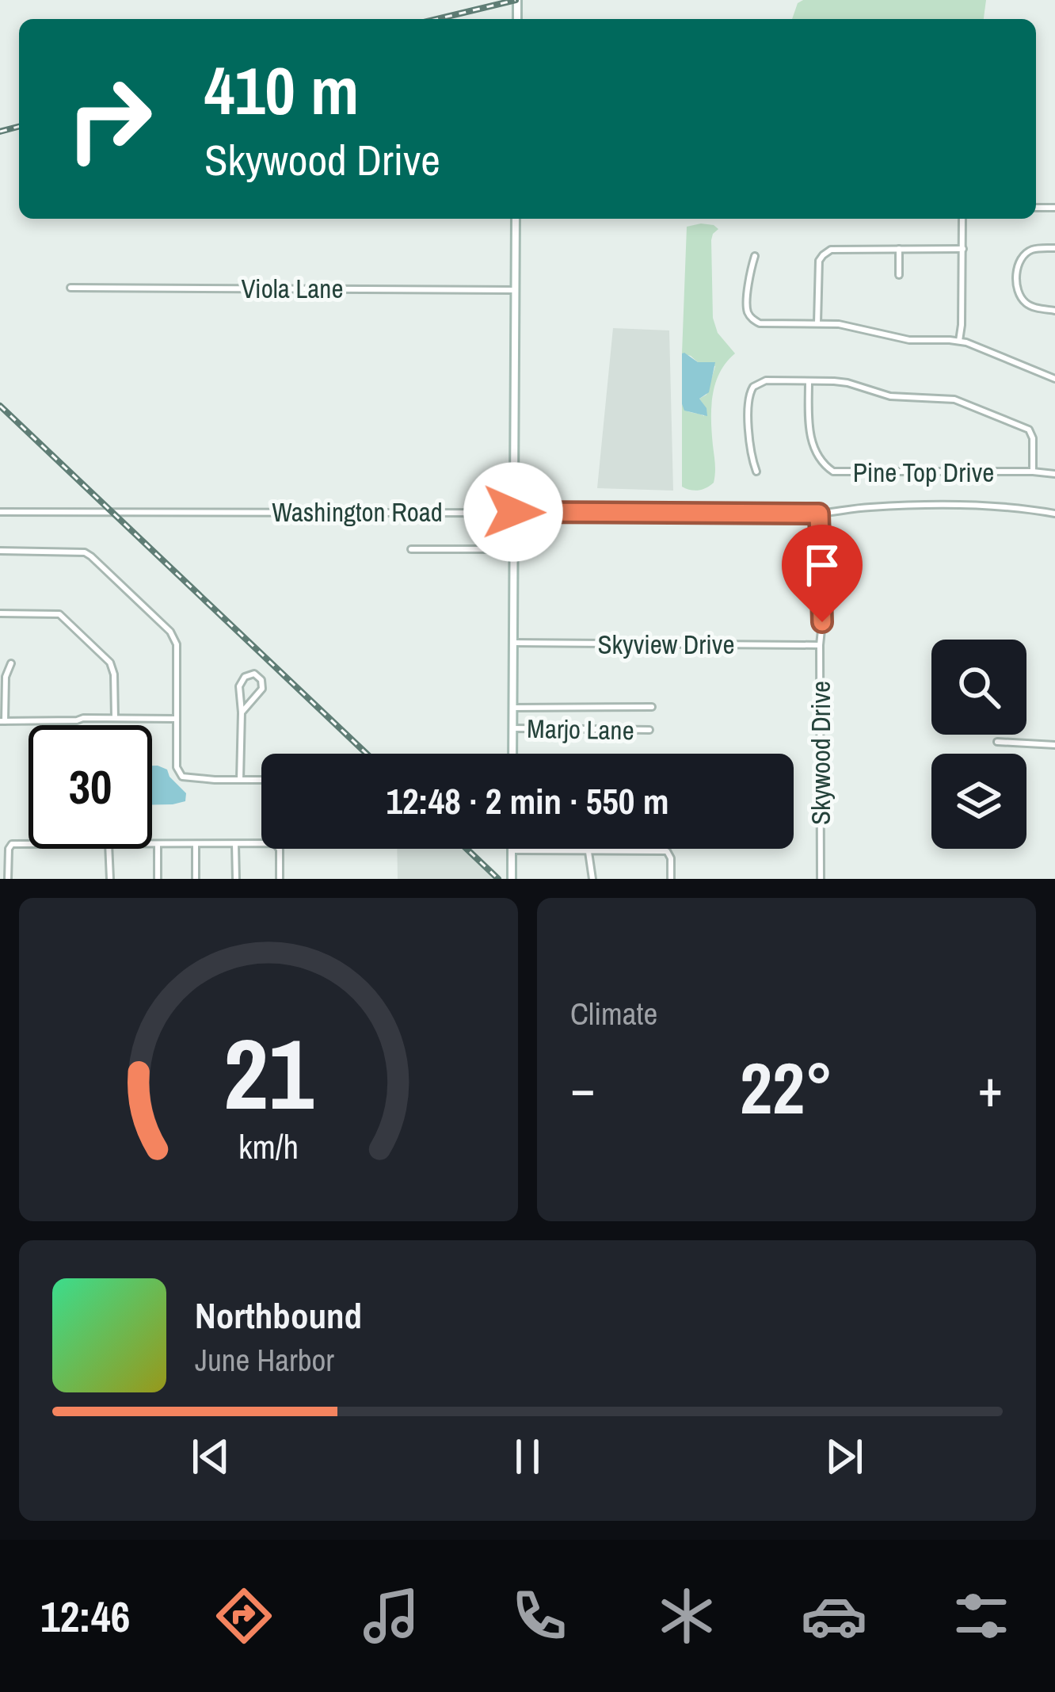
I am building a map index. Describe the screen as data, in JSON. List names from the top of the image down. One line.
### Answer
{"streets":{"street":["Viola Lane","Pine Top Drive","Washington Road","Skyview Drive","Marjo Lane","Skywood Drive"]},"crossings":[["Washington Road","Skywood Drive"],["Skyview Drive","Skywood Drive"]],"page":{"turn":["410 m","Skywood Drive"],"limit":"30","trip":"12:48 · 2 min · 550 m","tile":"Climate","heat":["−","22°","+"],"song":["Northbound","June Harbor"],"tabs":"12:46","gauge":["21","km/h"]}}
